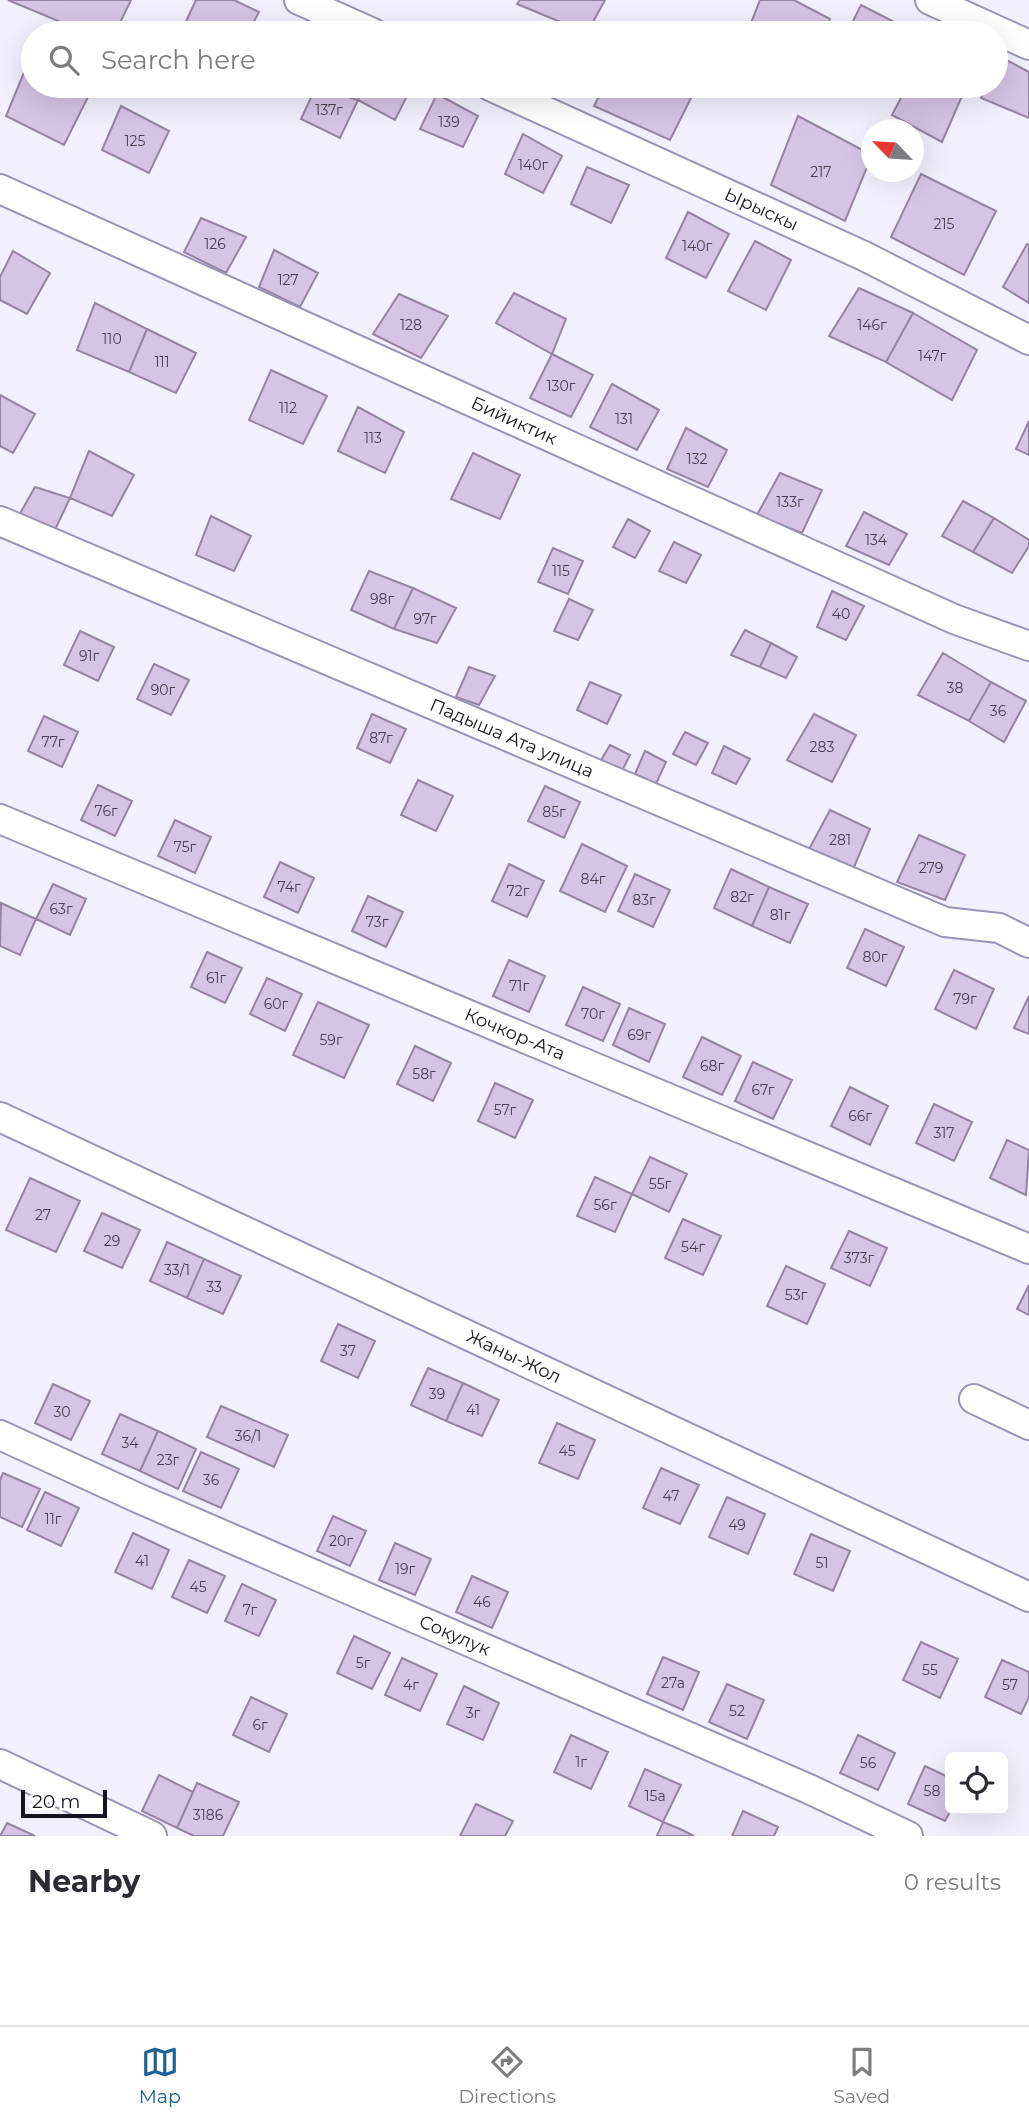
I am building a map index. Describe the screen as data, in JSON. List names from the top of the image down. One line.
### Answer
{"streets":{"street":["Ырыскы","Бийиктик","Падыша Ата улица","Кочкор-Ата","Жаны-Жол","Сокулук"]},"house_numbers":["137г","139","125","140г","217","215","126","140г","127","128","146г","110","147г","111","130г","112","131","113","132","133г","134","115","98г","40","97г","91г","38","90г","36","87г","77г","283","76г","85г","281","75г","279","84г","74г","72г","82г","83г","63г","81г","73г","80г","61г","71г","79г","60г","70г","69г","59г","68г","58г","67г","57г","66г","317","55г","56г","27","29","54г","373г","33/1","33","53г","37","39","41","30","36/1","34","45","23г","36","47","11г","49","20г","41","51","19г","45","46","7г","5г","55","27а","4г","57","52","3г","6г","1г","56","58","15а","3186"],"scale_bar":"20 m","north":"top left","page":{"search":"Search here","scale":"20 m","heading":["Nearby","0 results"],"nav":["Map","Directions","Saved"]}}
